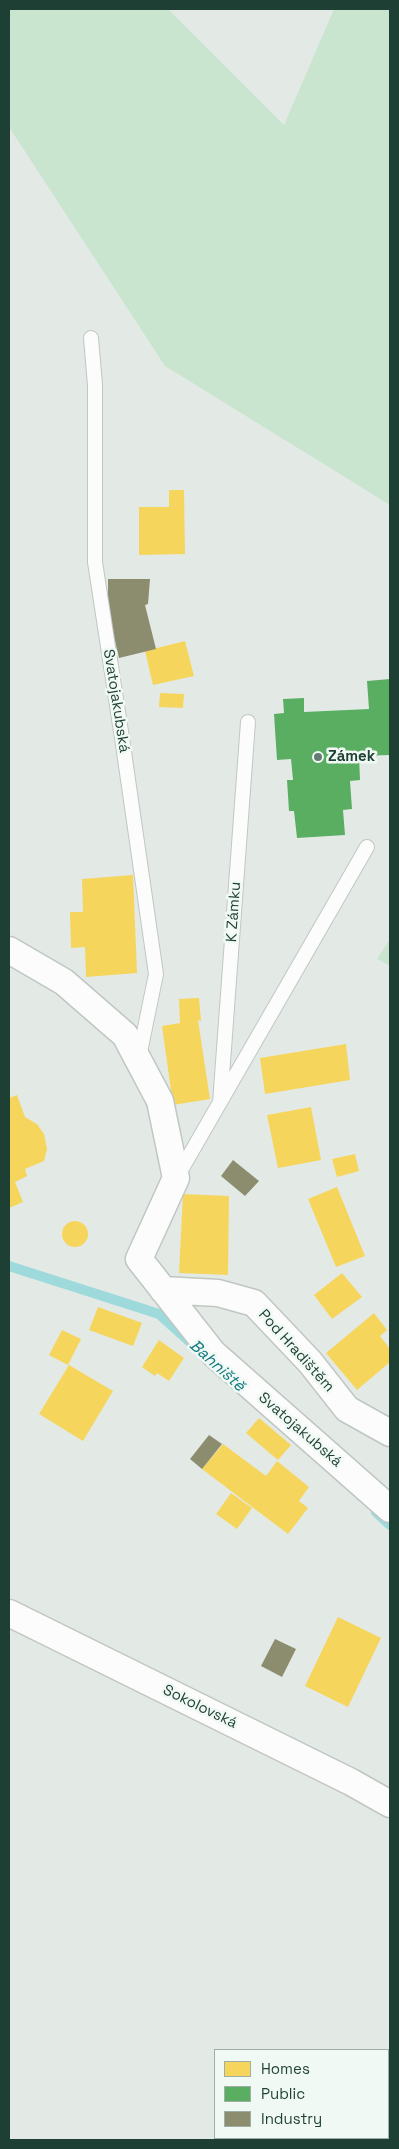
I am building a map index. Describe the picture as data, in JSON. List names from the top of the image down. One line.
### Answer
{"streets":{"street":["Svatojakubská","Pod Hradištěm","Sokolovská"],"lane":["K Zámku"]},"crossings":[["Svatojakubská","Pod Hradištěm"]],"water":["Bahniště"],"places":["Zámek"],"legend":["Homes","Public","Industry"]}
